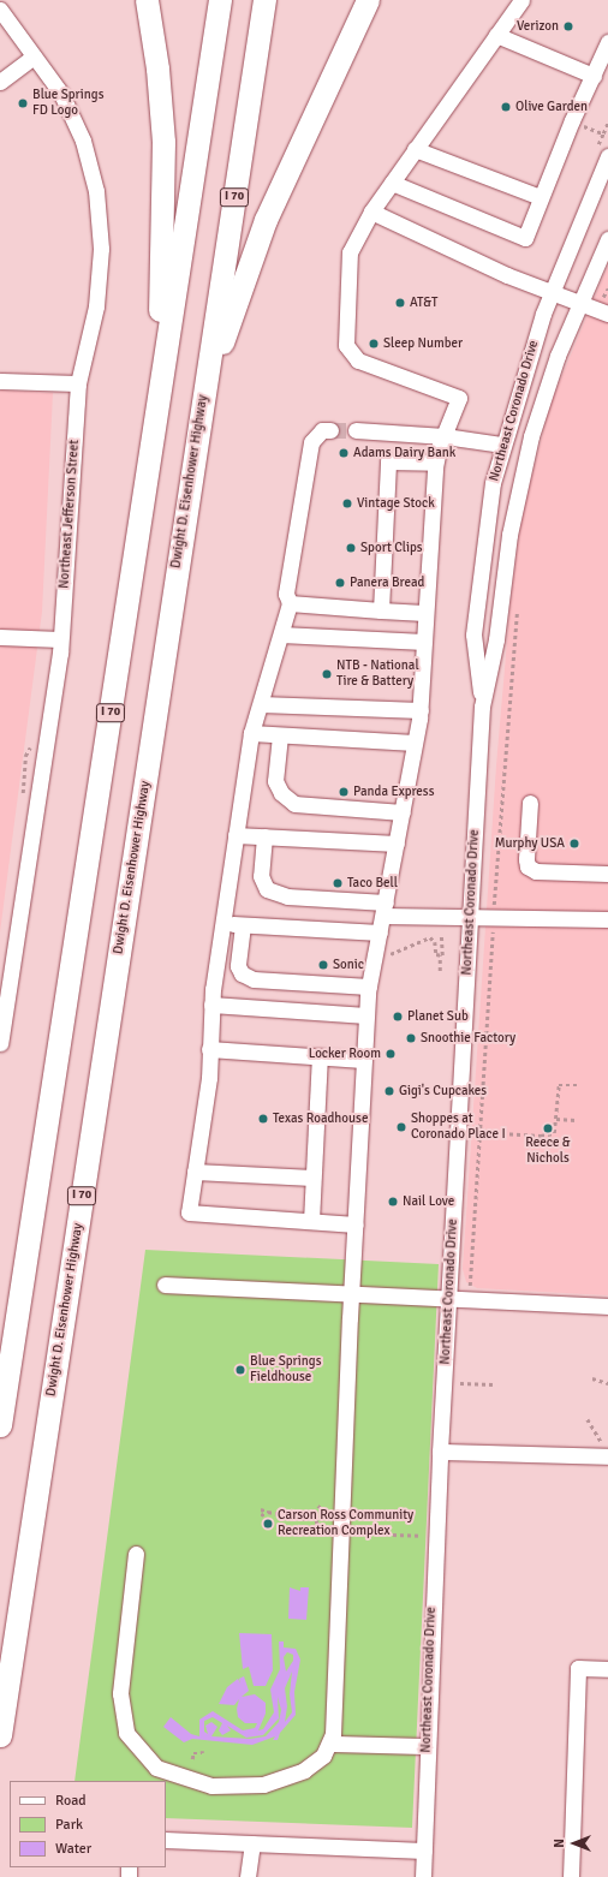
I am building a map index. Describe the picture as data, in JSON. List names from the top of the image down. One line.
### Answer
{"streets":{"highway":["I 70","Dwight D. Eisenhower Highway"],"street":["Northeast Coronado Drive","Northeast Jefferson Street"]},"places":["Verizon","Blue Springs FD Logo","Olive Garden","AT&T","Sleep Number","Adams Dairy Bank","Vintage Stock","Sport Clips","Panera Bread","NTB - National Tire & Battery","Panda Express","Murphy USA","Taco Bell","Sonic","Planet Sub","Snoothie Factory","Locker Room","Gigi's Cupcakes","Texas Roadhouse","Shoppes at Coronado Place I","Reece & Nichols","Nail Love","Blue Springs Fieldhouse","Carson Ross Community Recreation Complex"],"legend":["Road","Park","Water"],"north":"left"}
